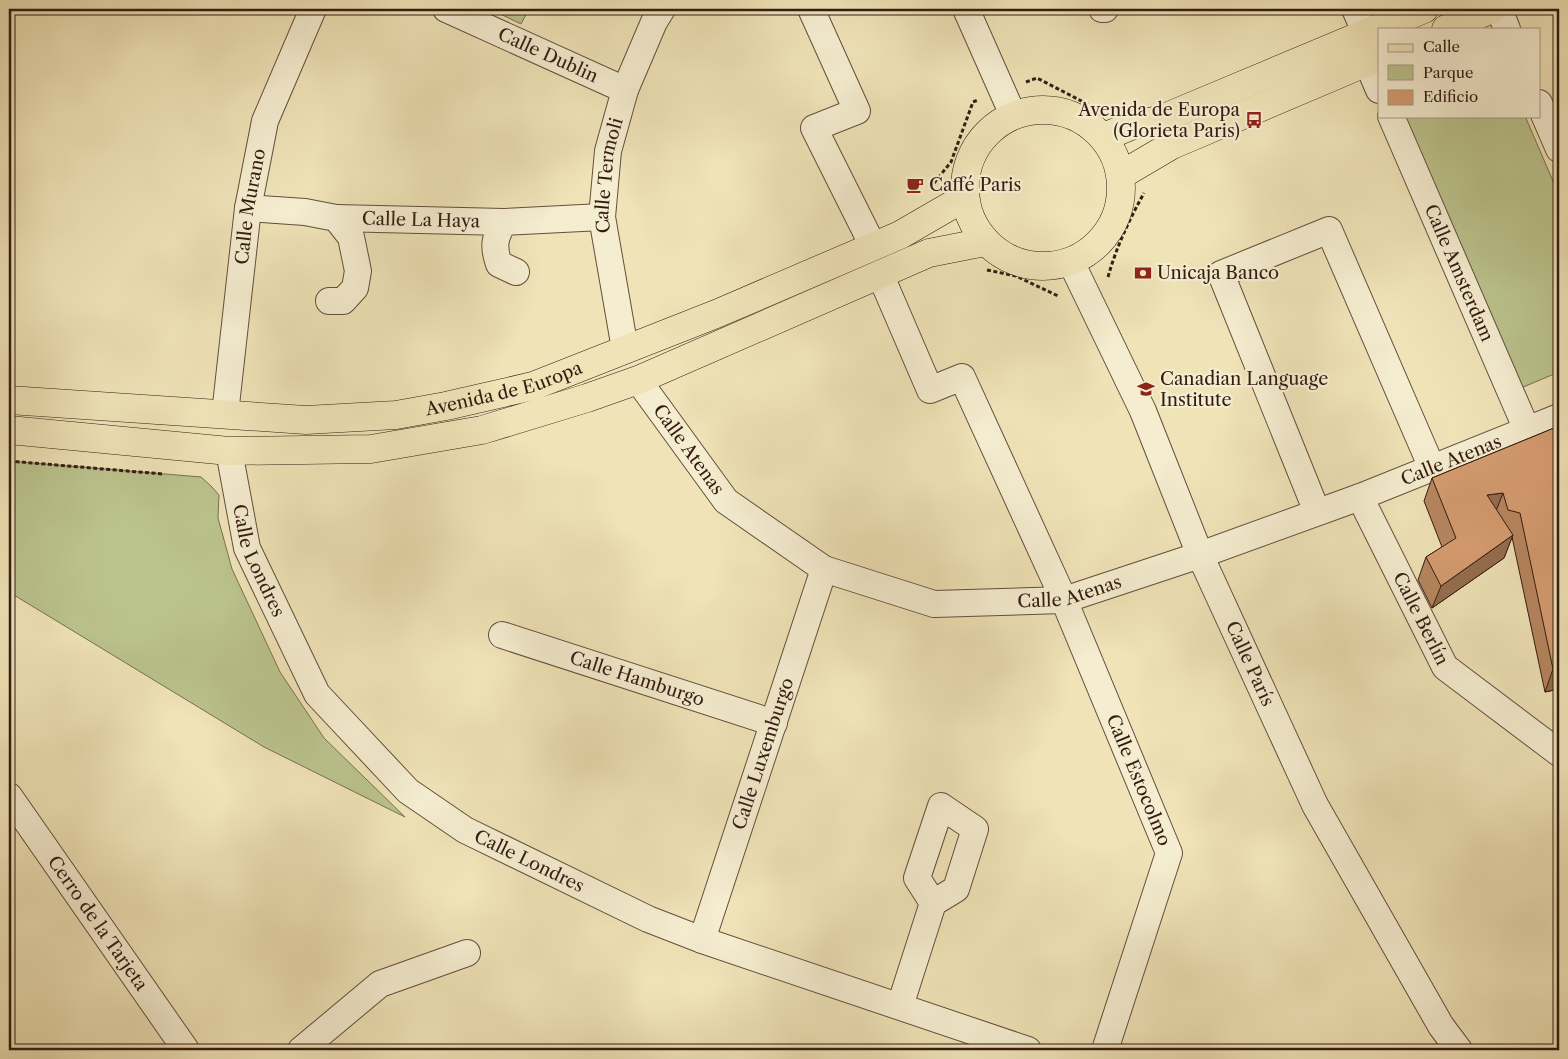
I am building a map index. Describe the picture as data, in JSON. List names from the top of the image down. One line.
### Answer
{"streets":{"main road":["Avenida de Europa"],"street":["Calle Dublin","Calle Termoli","Calle Murano","Calle La Haya","Calle Amsterdam","Calle Atenas","Calle Londres","Calle Berlín","Calle París","Calle Hamburgo","Calle Luxemburgo","Calle Estocolmo","Cerro de la Tarjeta"]},"crossings":[["Calle Dublin","Calle Termoli"],["Calle Termoli","Calle La Haya"],["Calle Termoli","Avenida de Europa"],["Calle Murano","Calle La Haya"],["Calle Murano","Avenida de Europa"],["Calle Amsterdam","Calle Atenas"],["Avenida de Europa","Calle París"],["Calle Atenas","Calle Berlín"],["Calle Atenas","Calle París"],["Calle Atenas","Calle Luxemburgo"],["Calle Atenas","Calle Estocolmo"],["Calle Londres","Calle Luxemburgo"],["Calle Hamburgo","Calle Luxemburgo"]],"places":{"bus stop":["Avenida de Europa (Glorieta Paris)"],"cafe":["Caffé Paris"],"bank":["Unicaja Banco"],"school or university":["Canadian Language Institute"]},"legend":["Calle","Parque","Edificio"]}
